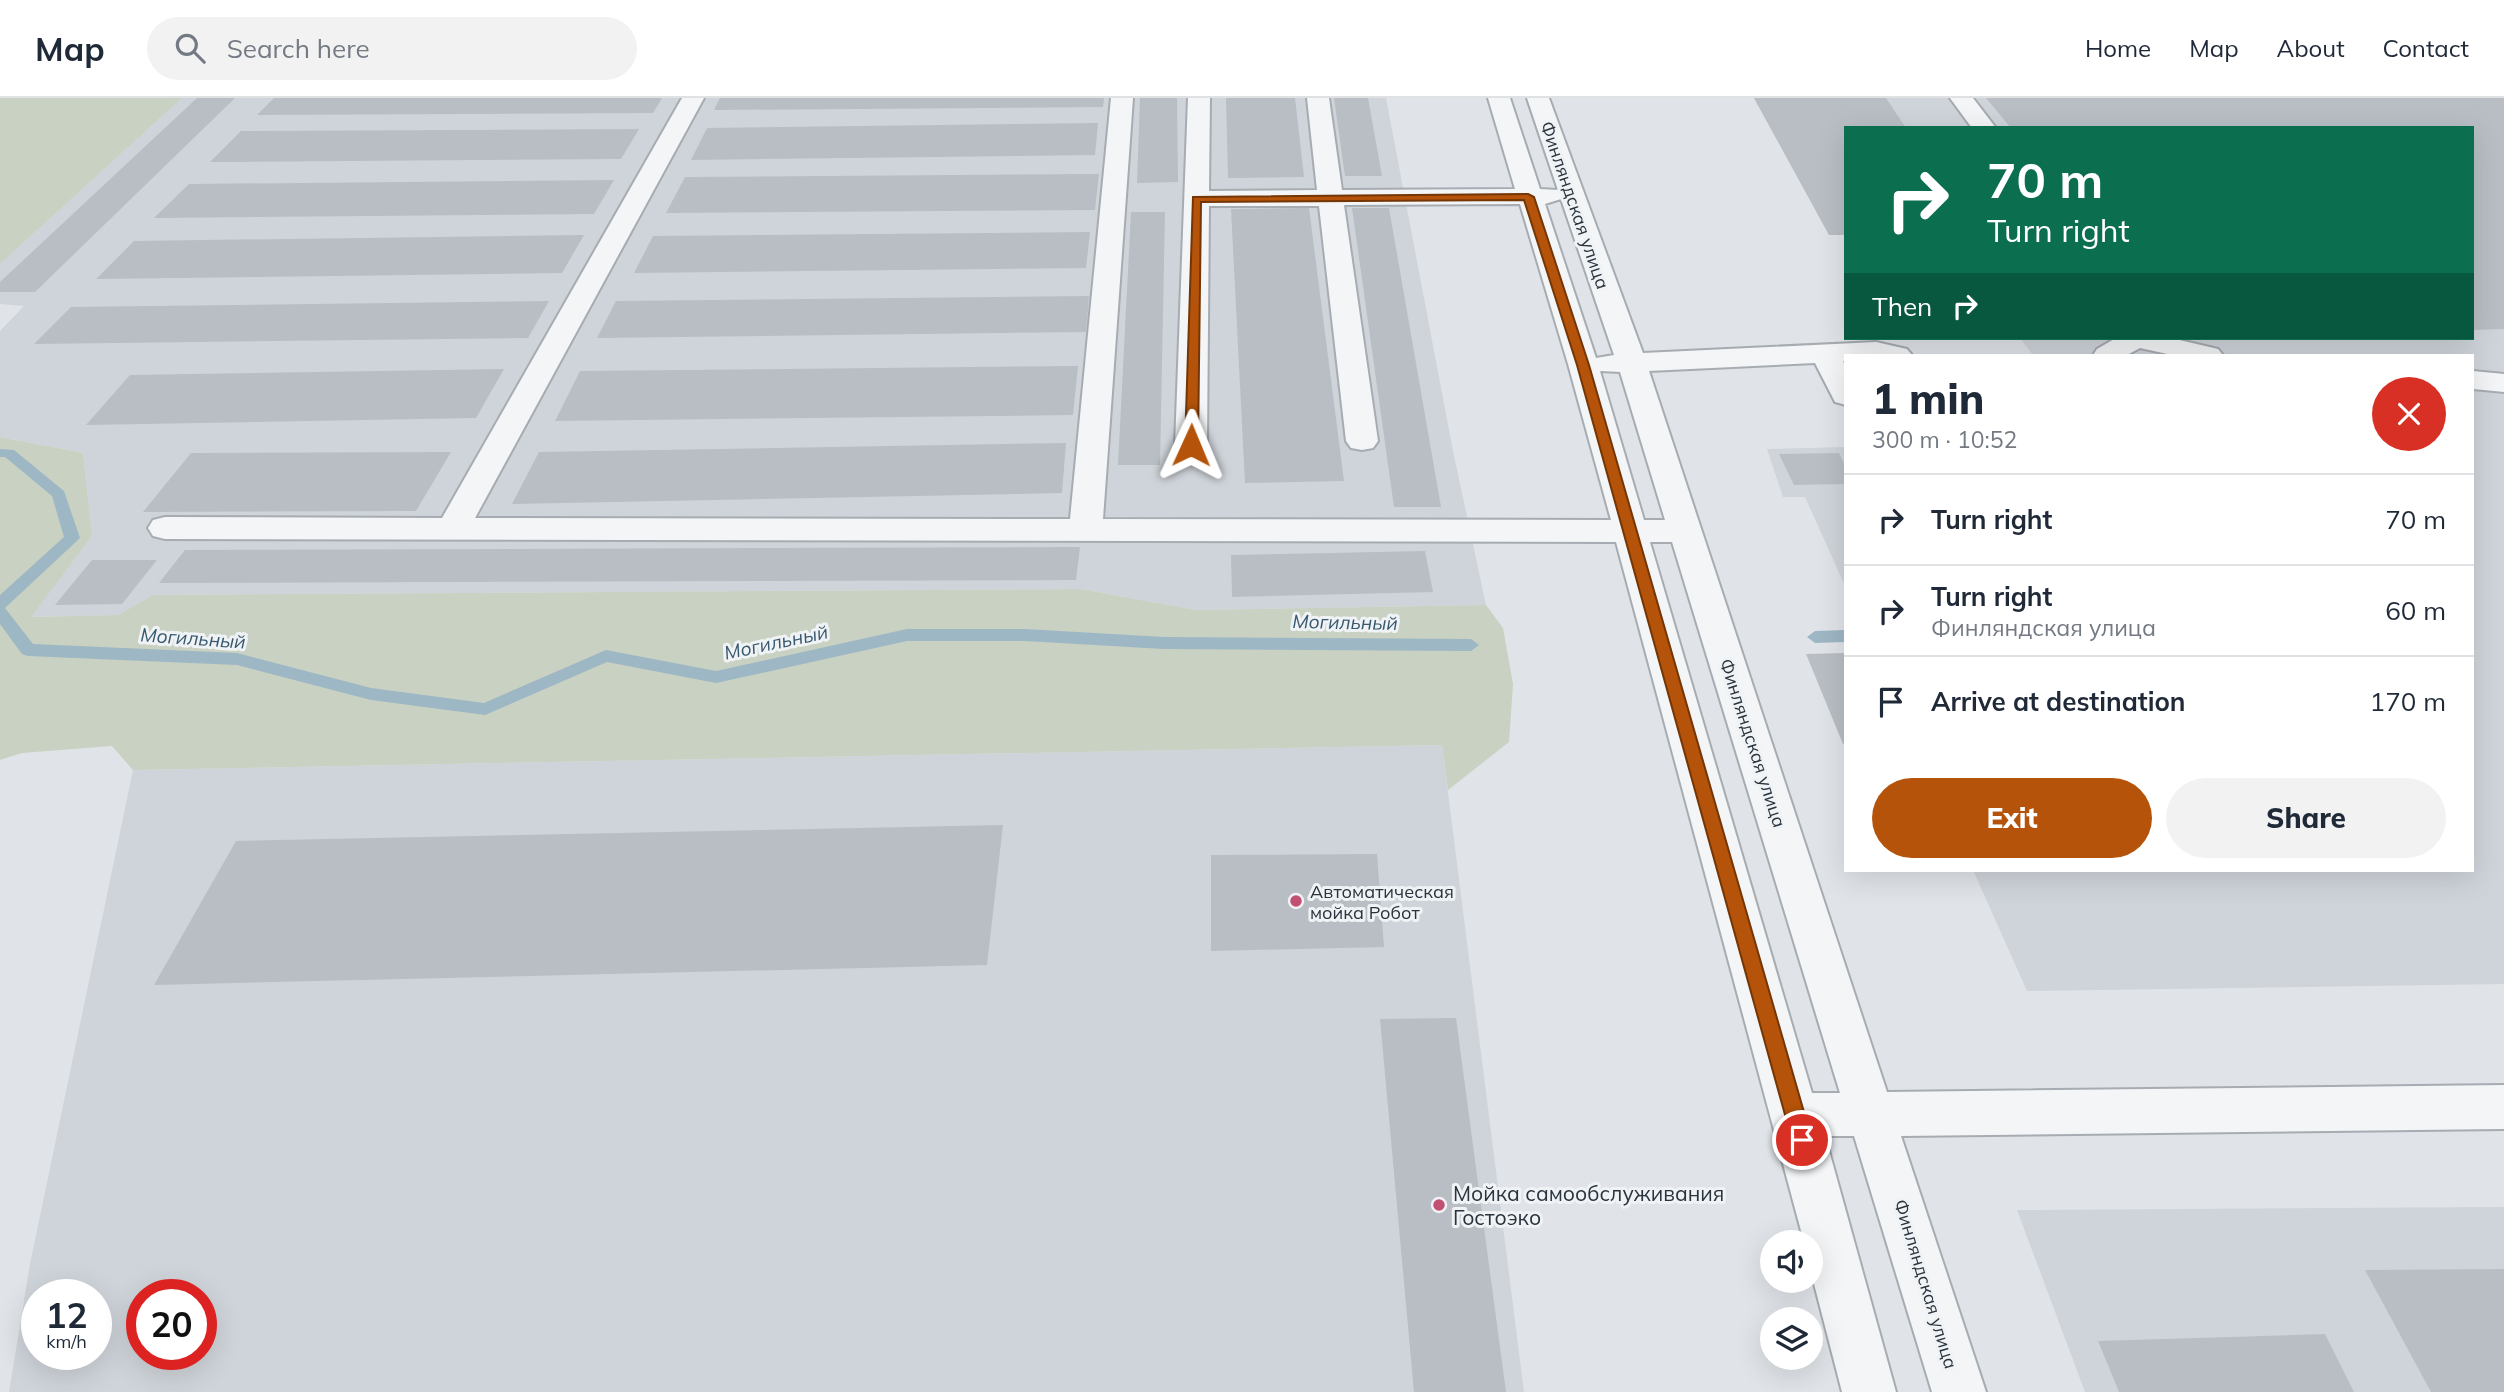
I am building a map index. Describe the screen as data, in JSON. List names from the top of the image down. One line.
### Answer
{"streets":{"street":["Финляндская улица"]},"water":["Могильный"],"places":["Автоматическая мойка Робот","Мойка самообслуживания Гостоэко"],"page":{"header":"Map","search":"Search here","nav":["Home","Map","About","Contact"],"turn":["70 m","Turn right"],"then":"Then","heading":["1 min","300 m · 10:52"],"list":[{"name":"Turn right","value":"70 m"},{"name":"Turn right","note":"Финляндская улица","value":"60 m"},{"name":"Arrive at destination","value":"170 m"}],"buttons":["Exit","Share"],"speed":"12 km/h","limit":"20"}}
